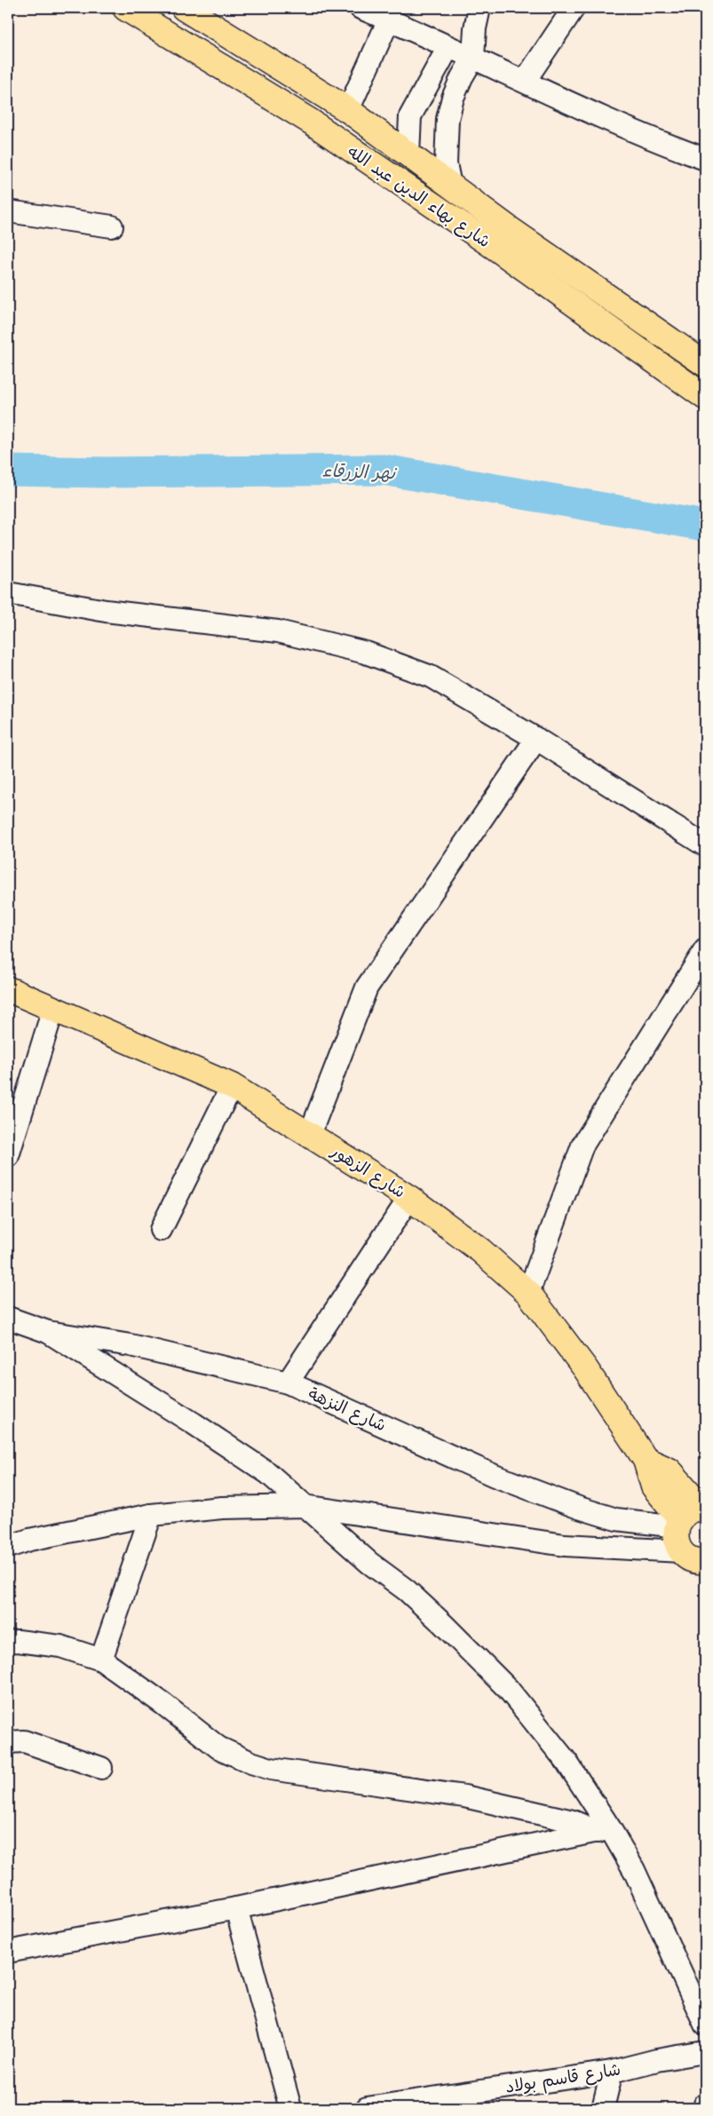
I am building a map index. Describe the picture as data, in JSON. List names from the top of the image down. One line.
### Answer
{"streets":{"main road":["شارع بهاء الدين عبد الله","شارع الزهور"],"street":["شارع النزهة","شارع قاسم بولاد"]},"crossings":[["شارع الزهور","شارع النزهة"]],"water":["نهر الزرقاء"]}
